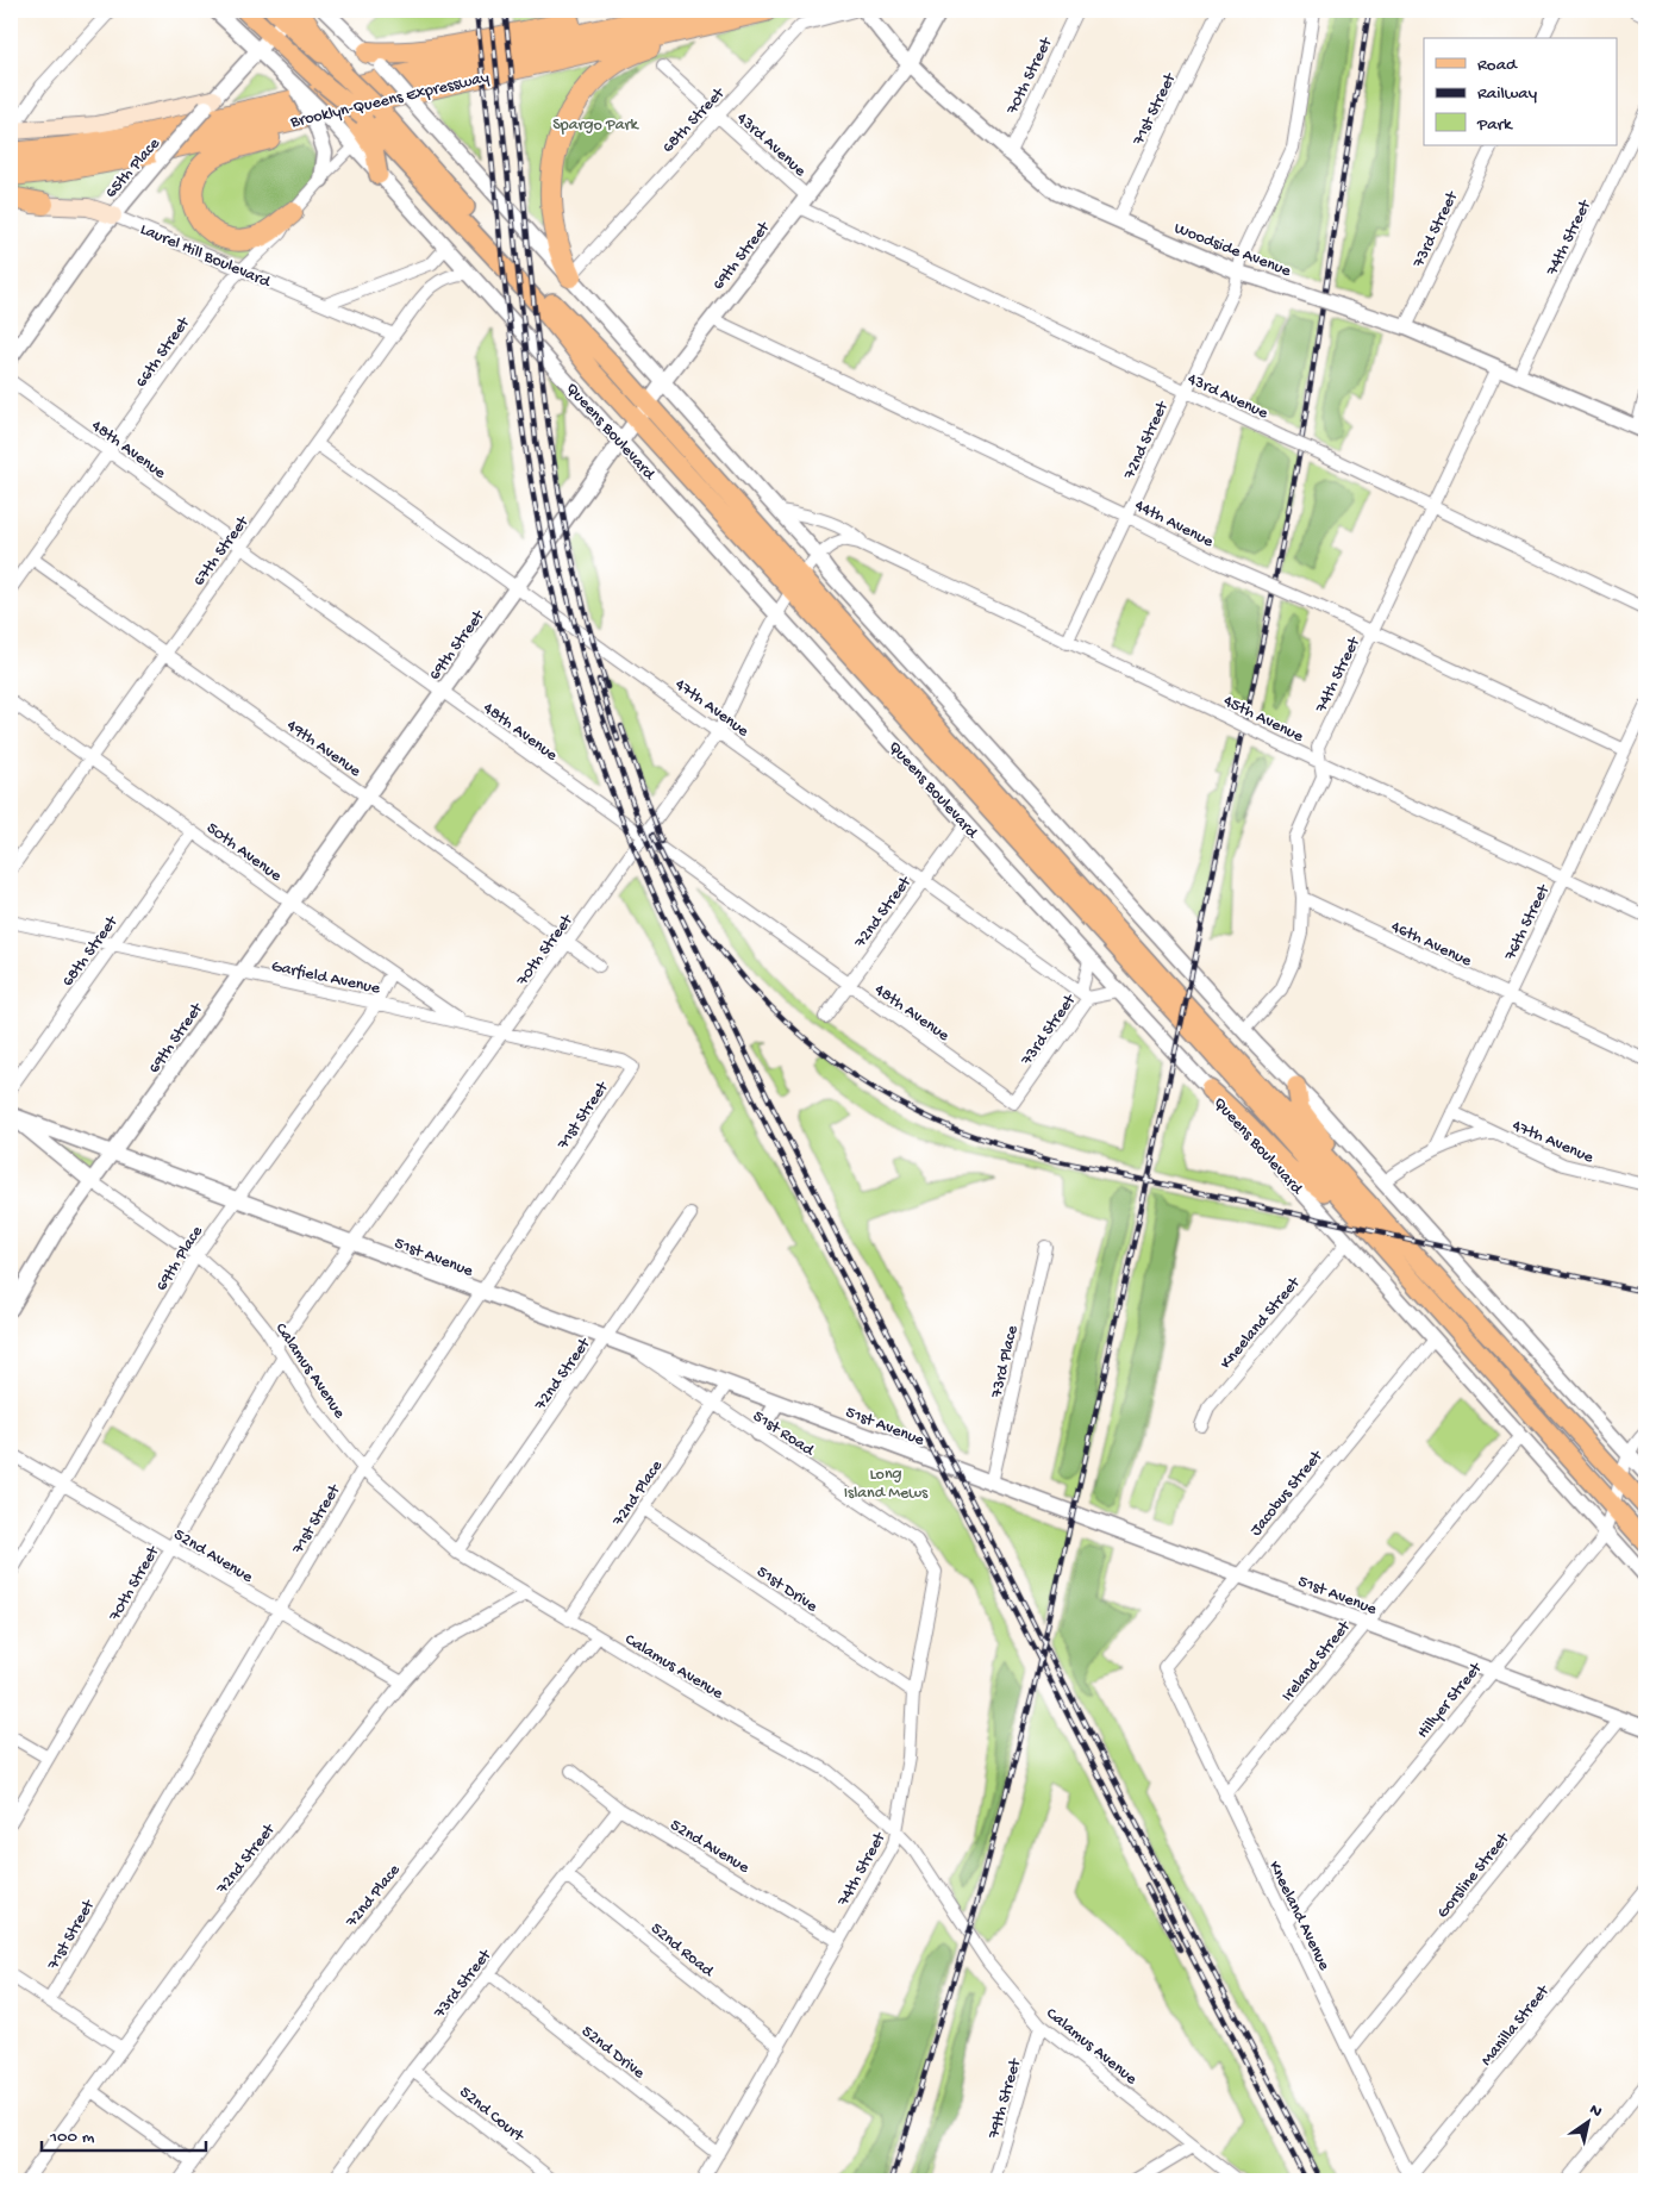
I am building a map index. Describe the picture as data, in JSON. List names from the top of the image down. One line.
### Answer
{"streets":{"highway":["Brooklyn-Queens Expressway"],"main road":["Laurel Hill Boulevard","Queens Boulevard"],"street":["70th Street","71st Street","68th Street","43rd Avenue","65th Place","73rd Street","74th Street","Woodside Avenue","69th Street","66th Street","72nd Street","48th Avenue","44th Avenue","67th Street","47th Avenue","45th Avenue","49th Avenue","50th Avenue","76th Street","46th Avenue","Garfield Avenue","51st Avenue","69th Place","Kneeland Street","73rd Place","Calamus Avenue","51st Road","72nd Place","Jacobus Street","52nd Avenue","51st Drive","Ireland Street","Hillyer Street","Gorsline Street","Kneeland Avenue","52nd Road","Manilla Street","52nd Drive","79th Street","52nd Court"]},"crossings":[["70th Street","Woodside Avenue"],["70th Street","Queens Boulevard"],["70th Street","48th Avenue"],["70th Street","47th Avenue"],["70th Street","45th Avenue"],["70th Street","49th Avenue"],["70th Street","Garfield Avenue"],["70th Street","51st Avenue"],["70th Street","Calamus Avenue"],["70th Street","52nd Avenue"],["Brooklyn-Queens Expressway","Queens Boulevard"],["71st Street","Woodside Avenue"],["71st Street","Garfield Avenue"],["71st Street","51st Avenue"],["71st Street","Calamus Avenue"],["71st Street","52nd Avenue"],["68th Street","43rd Avenue"],["68th Street","50th Avenue"],["68th Street","Garfield Avenue"],["43rd Avenue","74th Street"],["43rd Avenue","69th Street"],["43rd Avenue","72nd Street"],["65th Place","Laurel Hill Boulevard"],["65th Place","Queens Boulevard"],["73rd Street","Woodside Avenue"],["73rd Street","Queens Boulevard"],["73rd Street","48th Avenue"],["73rd Street","47th Avenue"],["73rd Street","52nd Avenue"],["73rd Street","52nd Road"],["73rd Street","52nd Drive"],["73rd Street","52nd Court"],["74th Street","Woodside Avenue"],["74th Street","44th Avenue"],["74th Street","45th Avenue"],["74th Street","46th Avenue"],["74th Street","Calamus Avenue"],["74th Street","51st Road"],["74th Street","52nd Avenue"],["74th Street","51st Drive"],["74th Street","52nd Road"],["74th Street","52nd Drive"],["Woodside Avenue","69th Street"],["Woodside Avenue","72nd Street"],["Laurel Hill Boulevard","66th Street"],["Laurel Hill Boulevard","67th Street"],["69th Street","Queens Boulevard"],["69th Street","48th Avenue"],["69th Street","44th Avenue"],["69th Street","47th Avenue"],["69th Street","49th Avenue"],["69th Street","50th Avenue"],["69th Street","Garfield Avenue"],["69th Street","51st Avenue"],["69th Street","Calamus Avenue"],["66th Street","Queens Boulevard"],["66th Street","48th Avenue"],["66th Street","49th Avenue"],["Queens Boulevard","72nd Street"],["Queens Boulevard","67th Street"],["Queens Boulevard","Kneeland Street"],["Queens Boulevard","Jacobus Street"],["Queens Boulevard","Ireland Street"],["Queens Boulevard","Hillyer Street"],["72nd Street","48th Avenue"],["72nd Street","44th Avenue"],["72nd Street","47th Avenue"],["72nd Street","45th Avenue"],["72nd Street","51st Avenue"],["72nd Street","Calamus Avenue"],["72nd Street","52nd Avenue"],["48th Avenue","67th Street"],["44th Avenue","76th Street"],["67th Street","47th Avenue"],["67th Street","49th Avenue"],["67th Street","50th Avenue"],["47th Avenue","76th Street"],["45th Avenue","76th Street"],["50th Avenue","Garfield Avenue"],["50th Avenue","69th Place"],["76th Street","46th Avenue"],["Garfield Avenue","69th Place"],["51st Avenue","69th Place"],["51st Avenue","73rd Place"],["51st Avenue","51st Road"],["51st Avenue","72nd Place"],["51st Avenue","Jacobus Street"],["51st Avenue","Ireland Street"],["51st Avenue","Hillyer Street"],["51st Avenue","Gorsline Street"],["69th Place","Calamus Avenue"],["69th Place","52nd Avenue"],["Calamus Avenue","72nd Place"],["Calamus Avenue","79th Street"],["51st Road","72nd Place"],["72nd Place","51st Drive"],["Jacobus Street","Kneeland Avenue"],["Ireland Street","Kneeland Avenue"],["Hillyer Street","Kneeland Avenue"],["Gorsline Street","Kneeland Avenue"],["Kneeland Avenue","Manilla Street"]],"parks":["Spargo Park","Long Island Mews"],"legend":["Road","Railway","Park"],"scale_bar":"100 m","north":"top right"}
